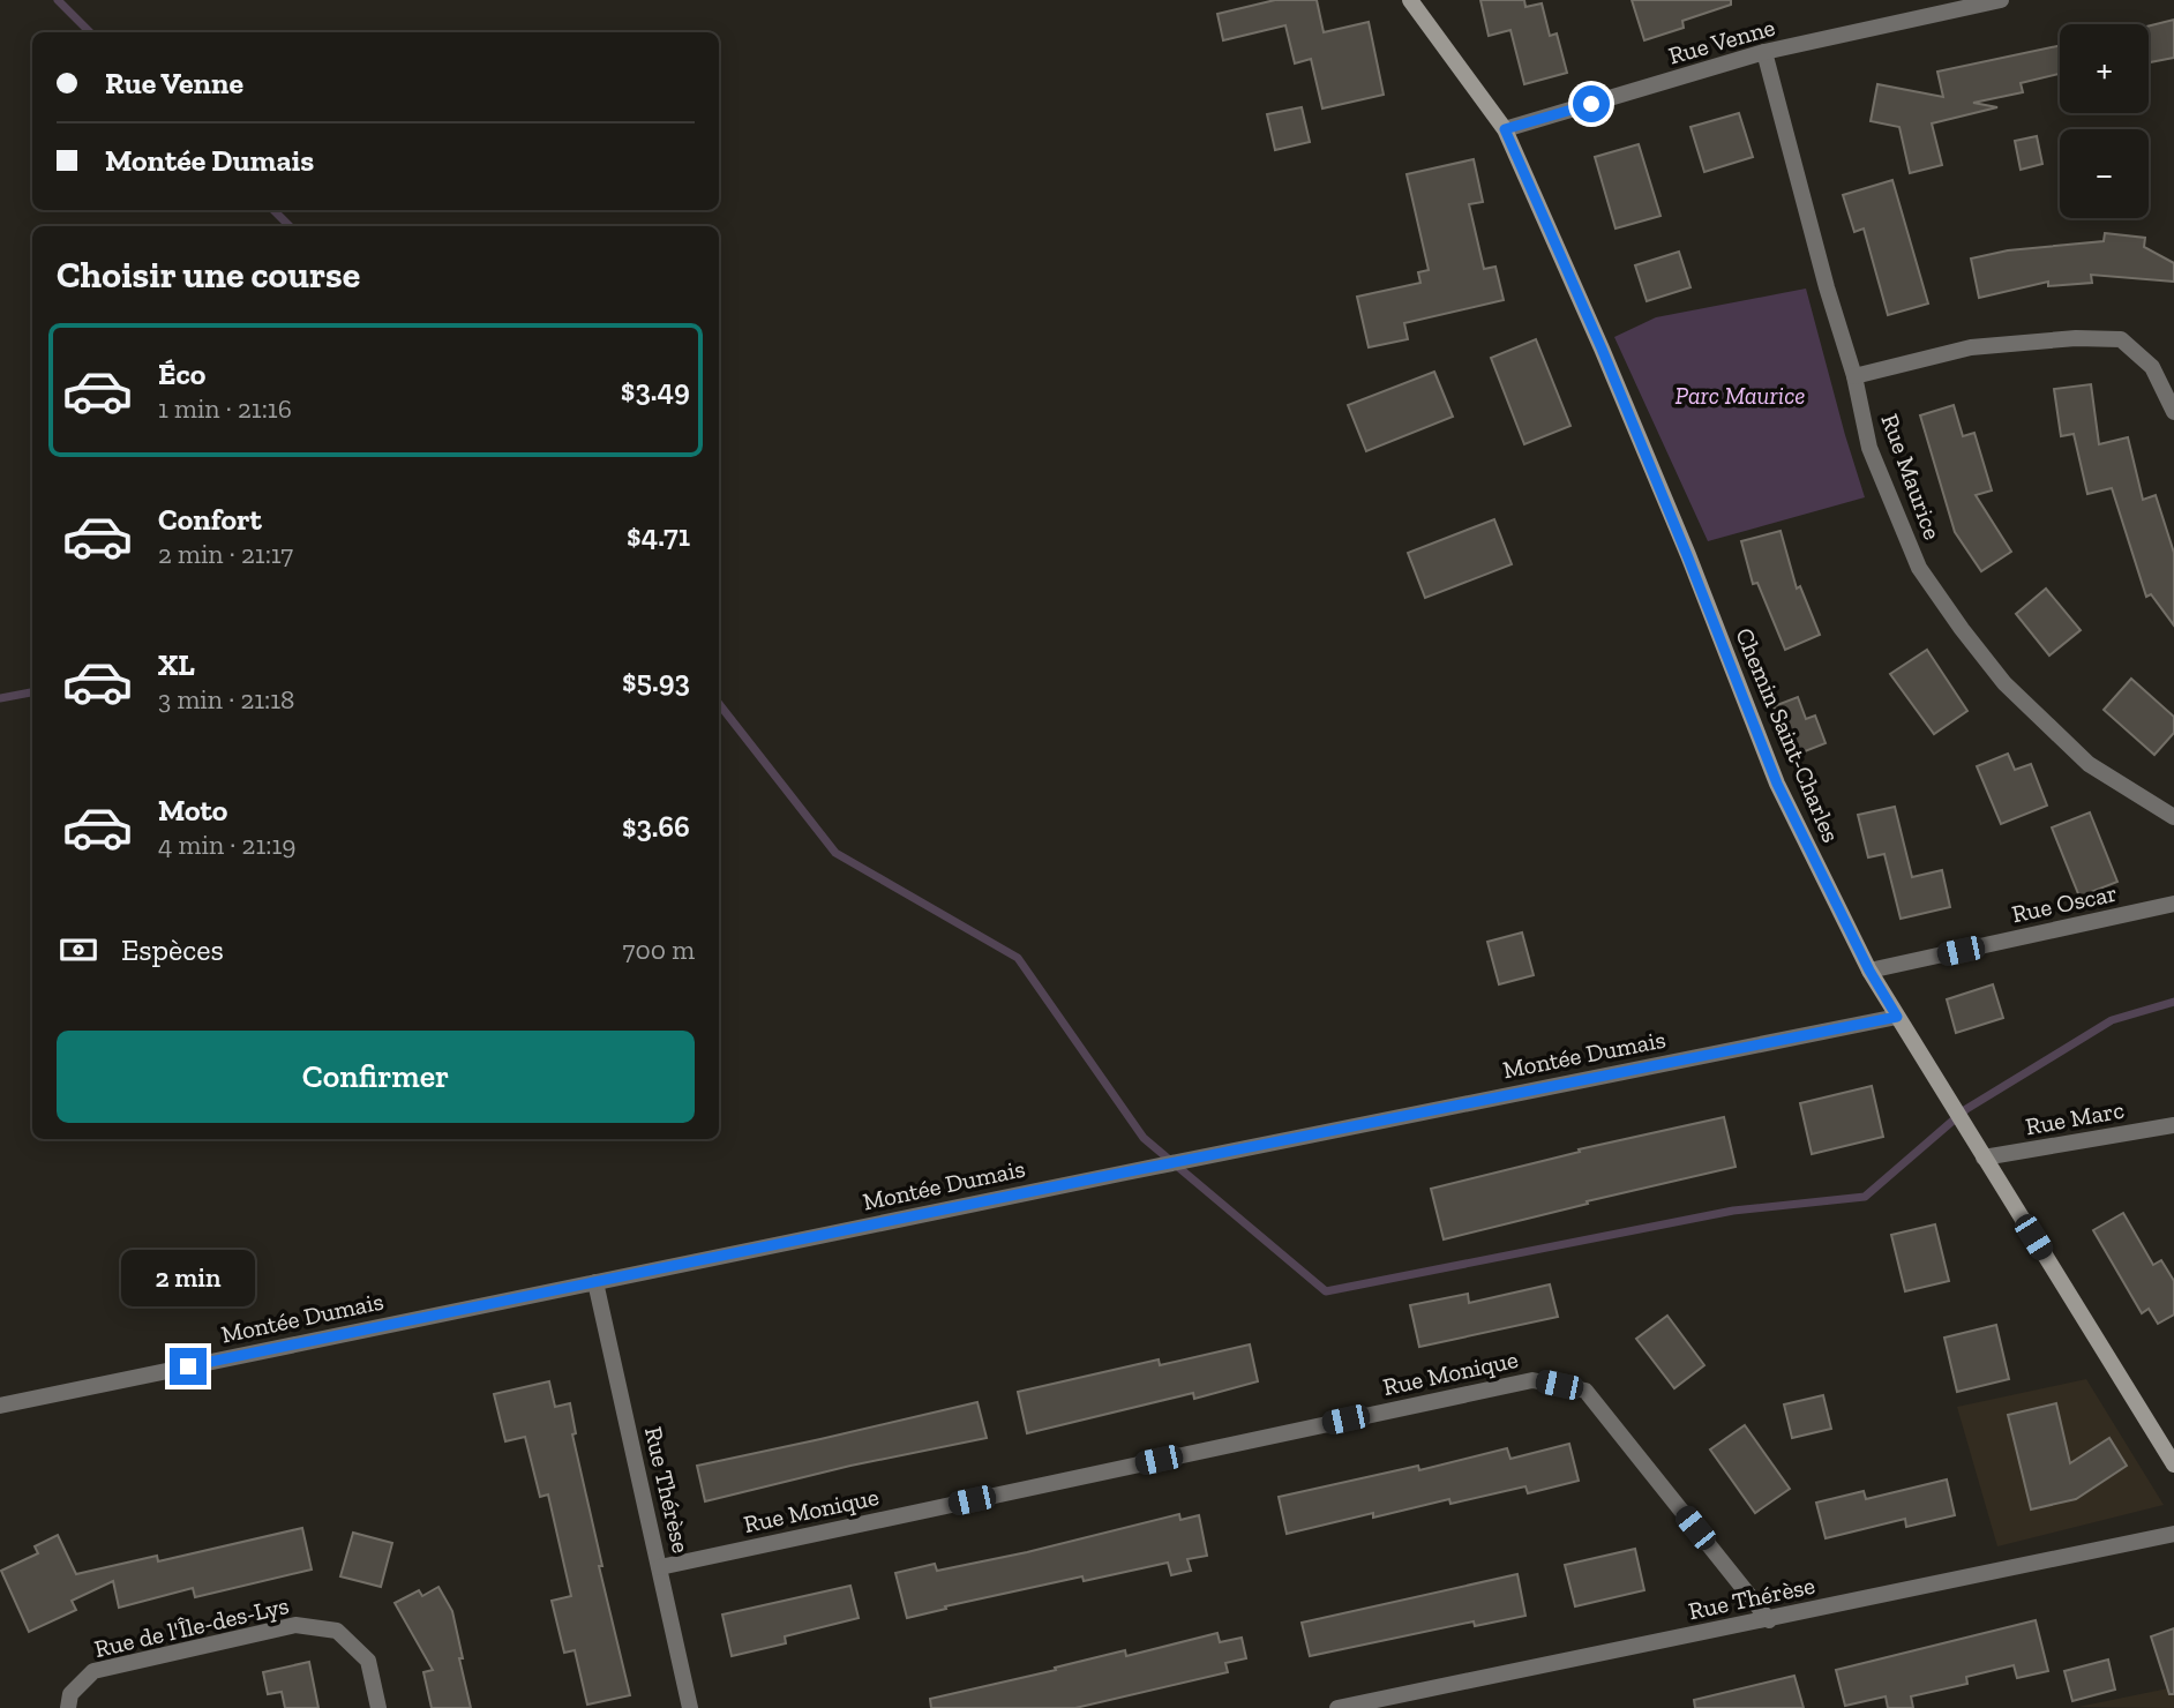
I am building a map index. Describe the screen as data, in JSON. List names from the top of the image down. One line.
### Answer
{"streets":{"main road":["Chemin Saint-Charles"],"street":["Rue Venne","Rue Maurice","Rue Oscar","Montée Dumais","Rue Marc","Rue Monique","Rue Thérèse","Rue de l'Île-des-Lys"]},"crossings":[["Rue Venne","Rue Maurice"],["Rue Venne","Chemin Saint-Charles"],["Chemin Saint-Charles","Rue Oscar"],["Chemin Saint-Charles","Montée Dumais"],["Chemin Saint-Charles","Rue Marc"],["Montée Dumais","Rue Thérèse"],["Rue Monique","Rue Thérèse"]],"parks":["Parc Maurice"],"page":{"map_buttons":["+","−"],"banner":["Rue Venne","Montée Dumais"],"heading":"Choisir une course","list":[{"name":"Éco","note":"1 min · 21:16","value":"$3.49"},{"name":"Confort","note":"2 min · 21:17","value":"$4.71"},{"name":"XL","note":"3 min · 21:18","value":"$5.93"},{"name":"Moto","note":"4 min · 21:19","value":"$3.66"}],"pay":["Espèces","700 m"],"buttons":"Confirmer","bubble":"2 min"}}
